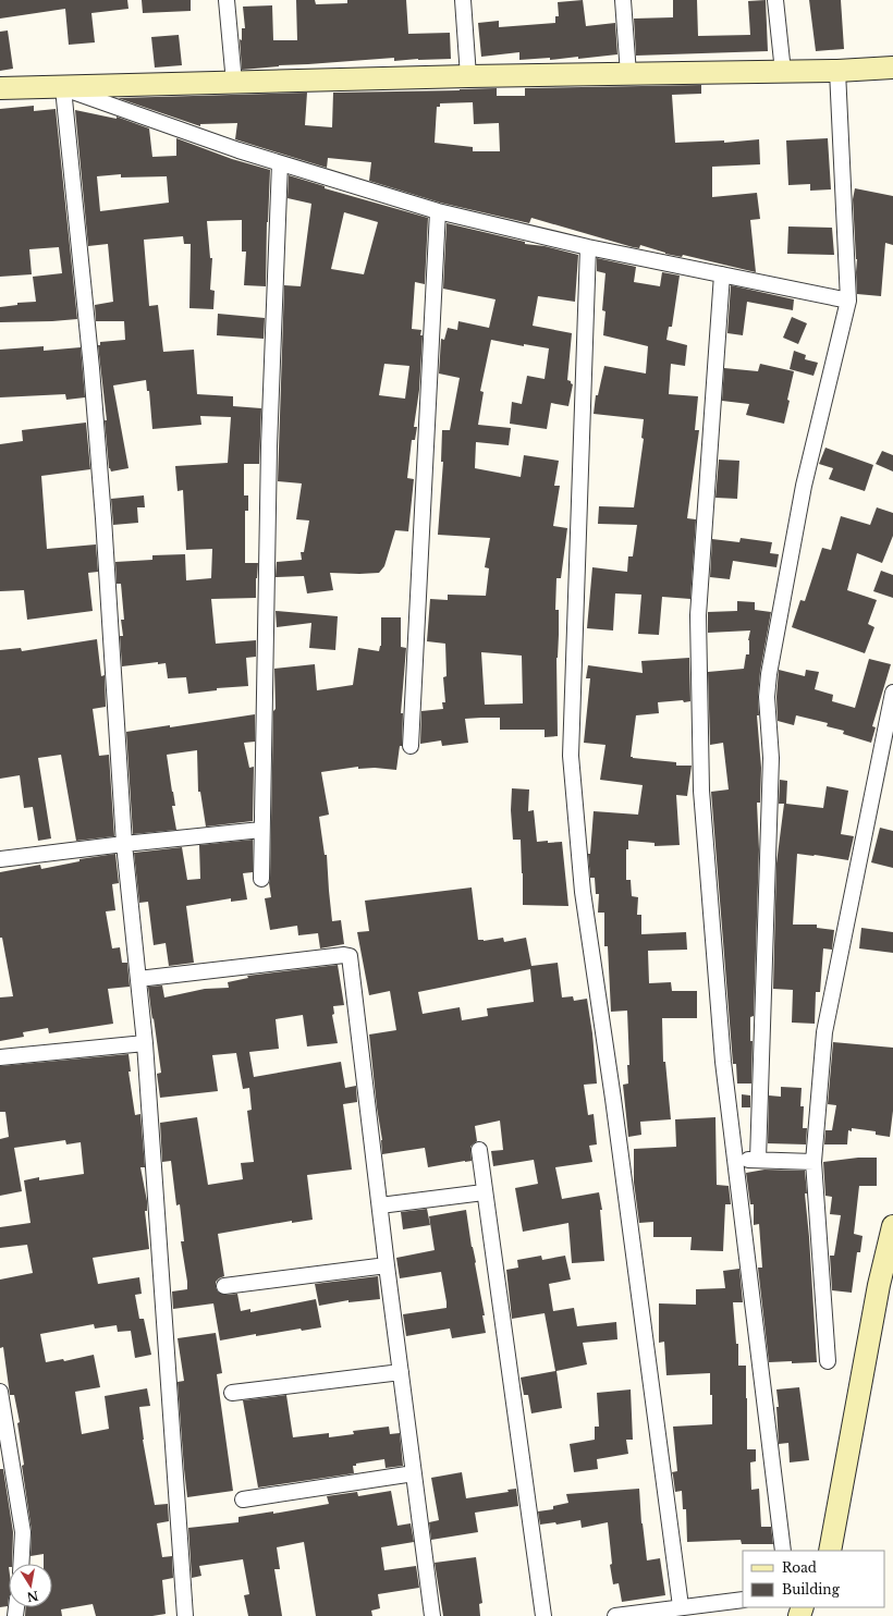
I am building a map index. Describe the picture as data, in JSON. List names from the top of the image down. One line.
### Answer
{"legend":["Road","Building"],"north":"bottom"}
